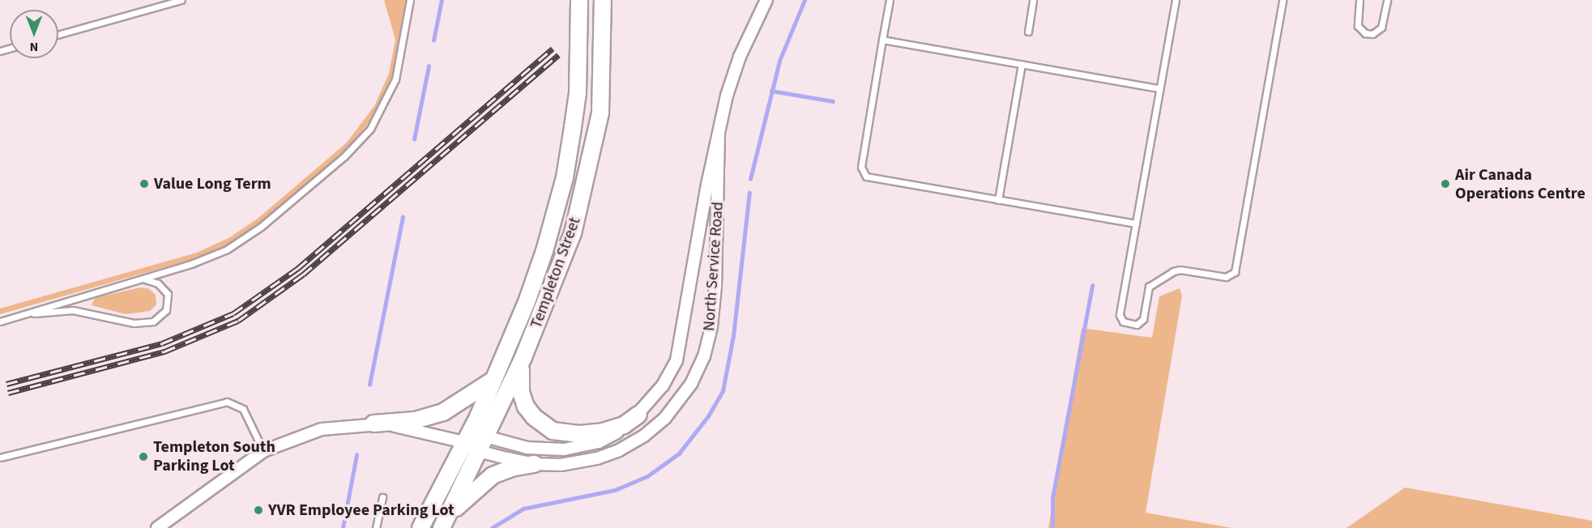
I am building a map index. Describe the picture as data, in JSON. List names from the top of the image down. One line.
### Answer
{"streets":{"street":["North Service Road","Templeton Street"]},"crossings":[["North Service Road","Templeton Street"]],"places":["Value Long Term","Air Canada Operations Centre","Templeton South Parking Lot","YVR Employee Parking Lot"],"north":"bottom"}
